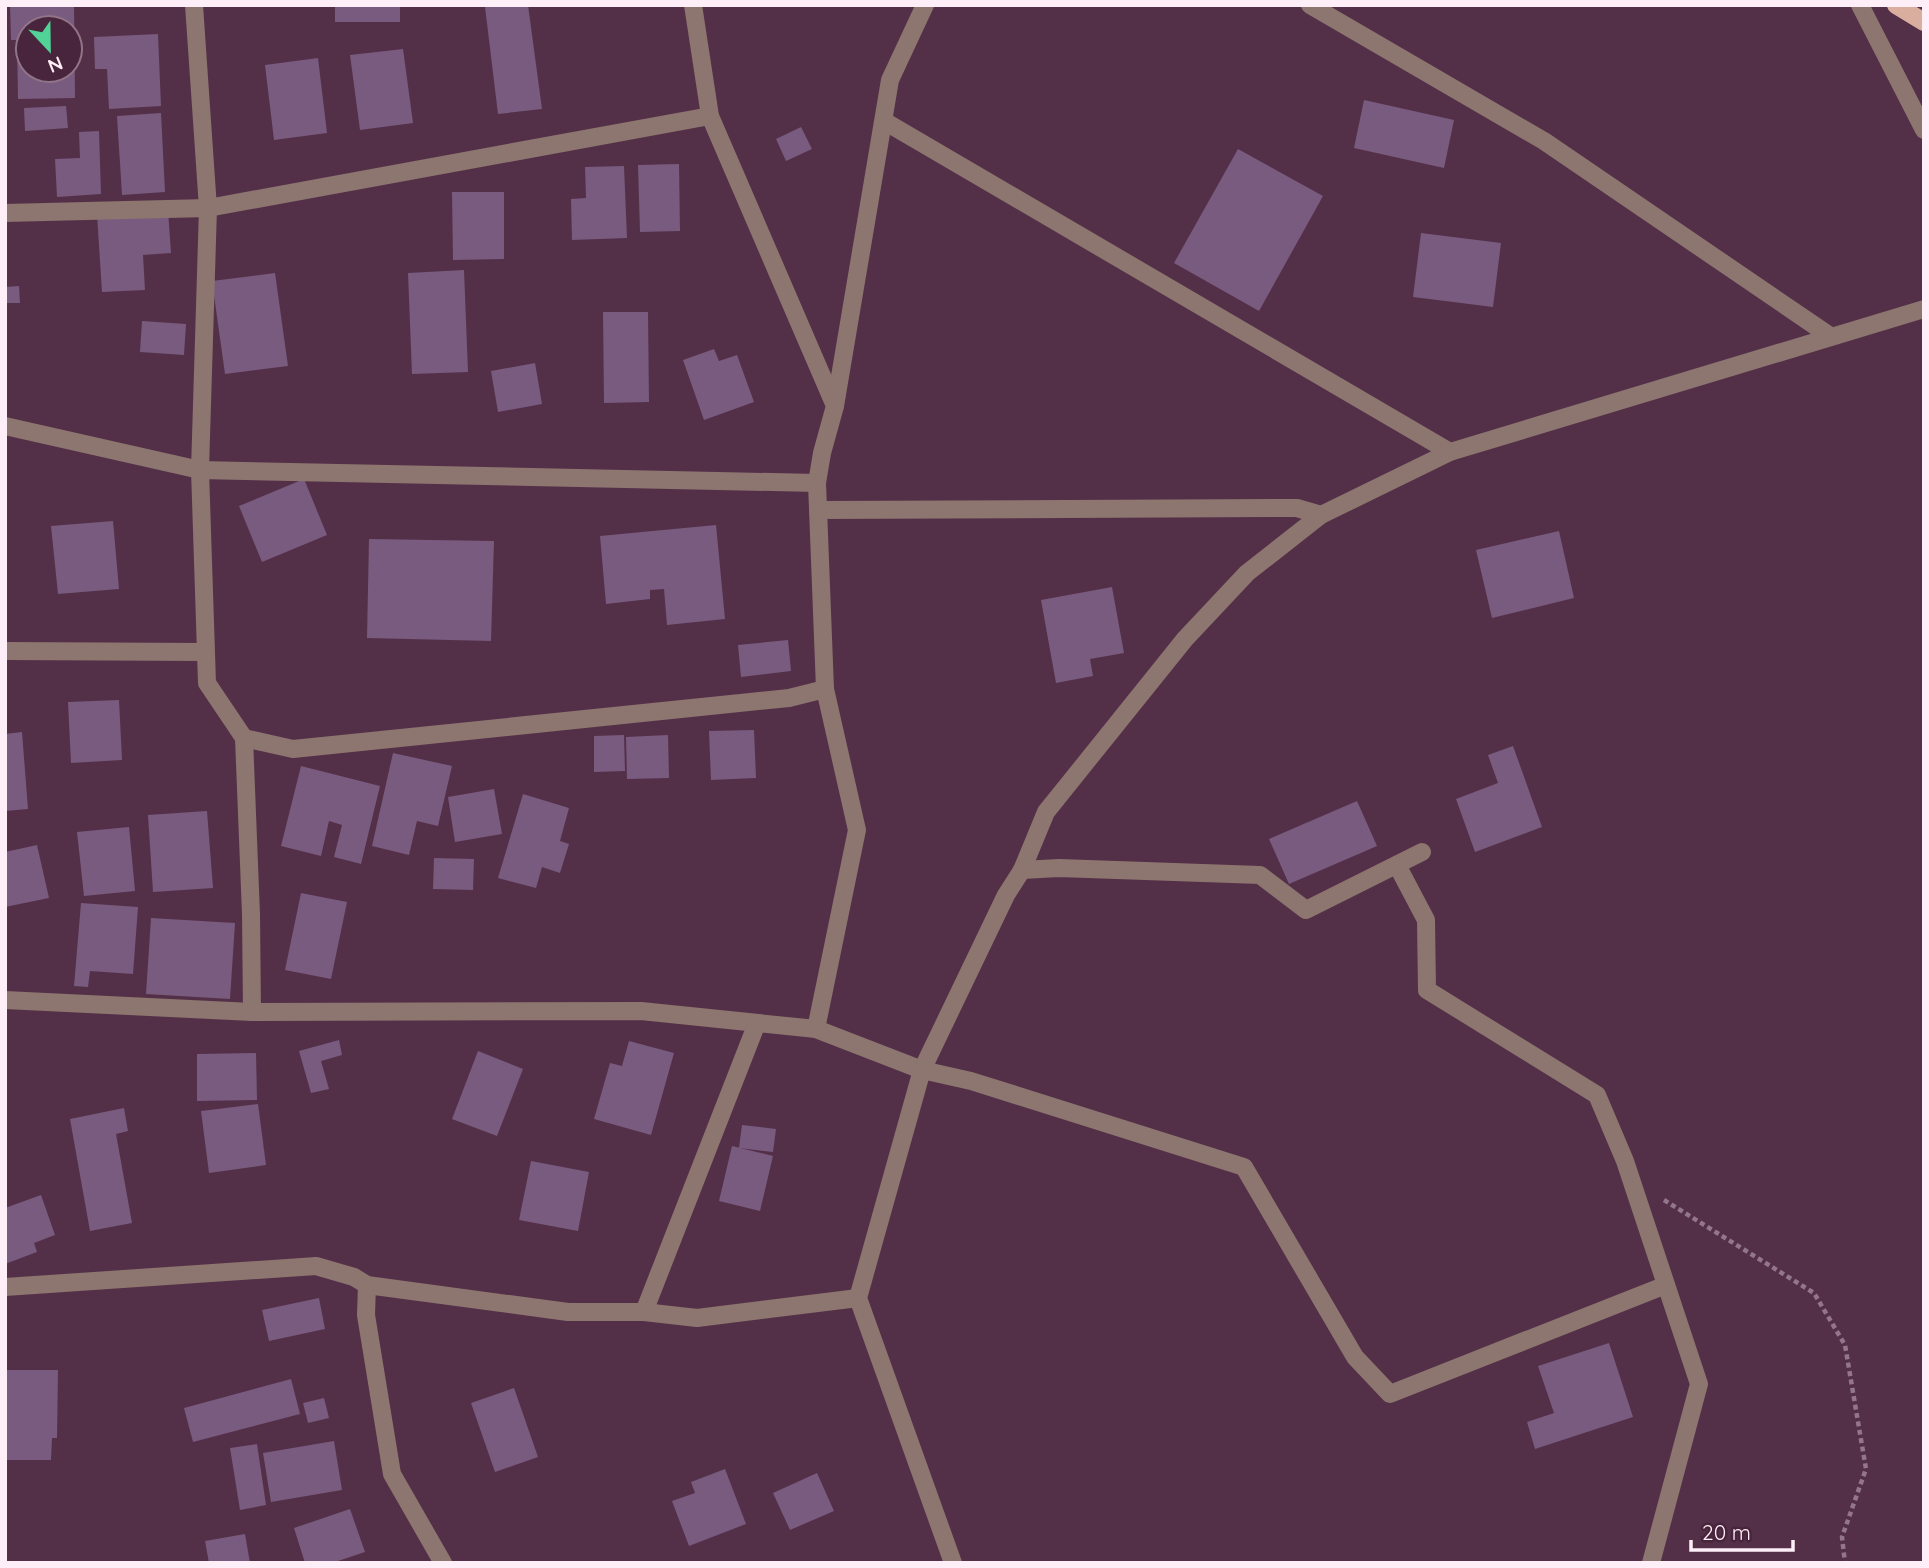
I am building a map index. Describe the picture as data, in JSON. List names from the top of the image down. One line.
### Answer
{"scale_bar":"20 m","north":"bottom"}
